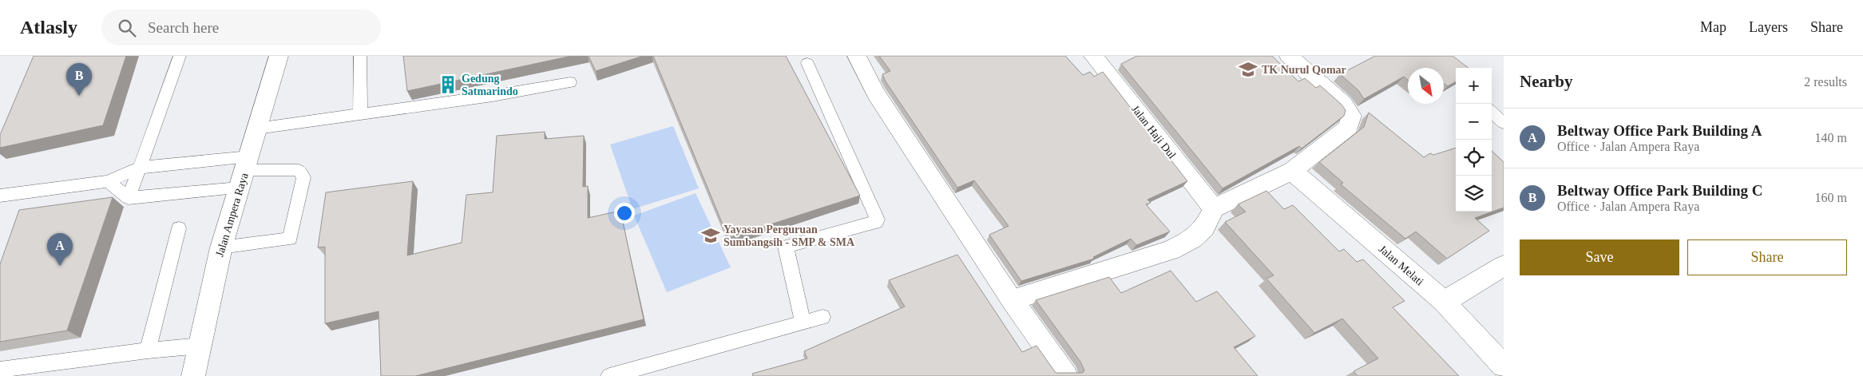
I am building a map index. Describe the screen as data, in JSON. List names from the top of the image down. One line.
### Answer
{"streets":{"street":["Jalan Haji Dul","Jalan Ampera Raya","Jalan Melati"]},"places":{"school or university":["TK Nurul Qomar","Yayasan Perguruan Sumbangsih - SMP & SMA"],"building":["Gedung Satmarindo"]},"north":"bottom right","page":{"header":"Atlasly","search":"Search here","nav":["Map","Layers","Share"],"heading":["Nearby","2 results"],"pins":["B","A"],"map_buttons":["+","−"],"list":[{"mark":"A","name":"Beltway Office Park Building A","note":"Office · Jalan Ampera Raya","value":"140 m"},{"mark":"B","name":"Beltway Office Park Building C","note":"Office · Jalan Ampera Raya","value":"160 m"}],"buttons":["Save","Share"]}}
